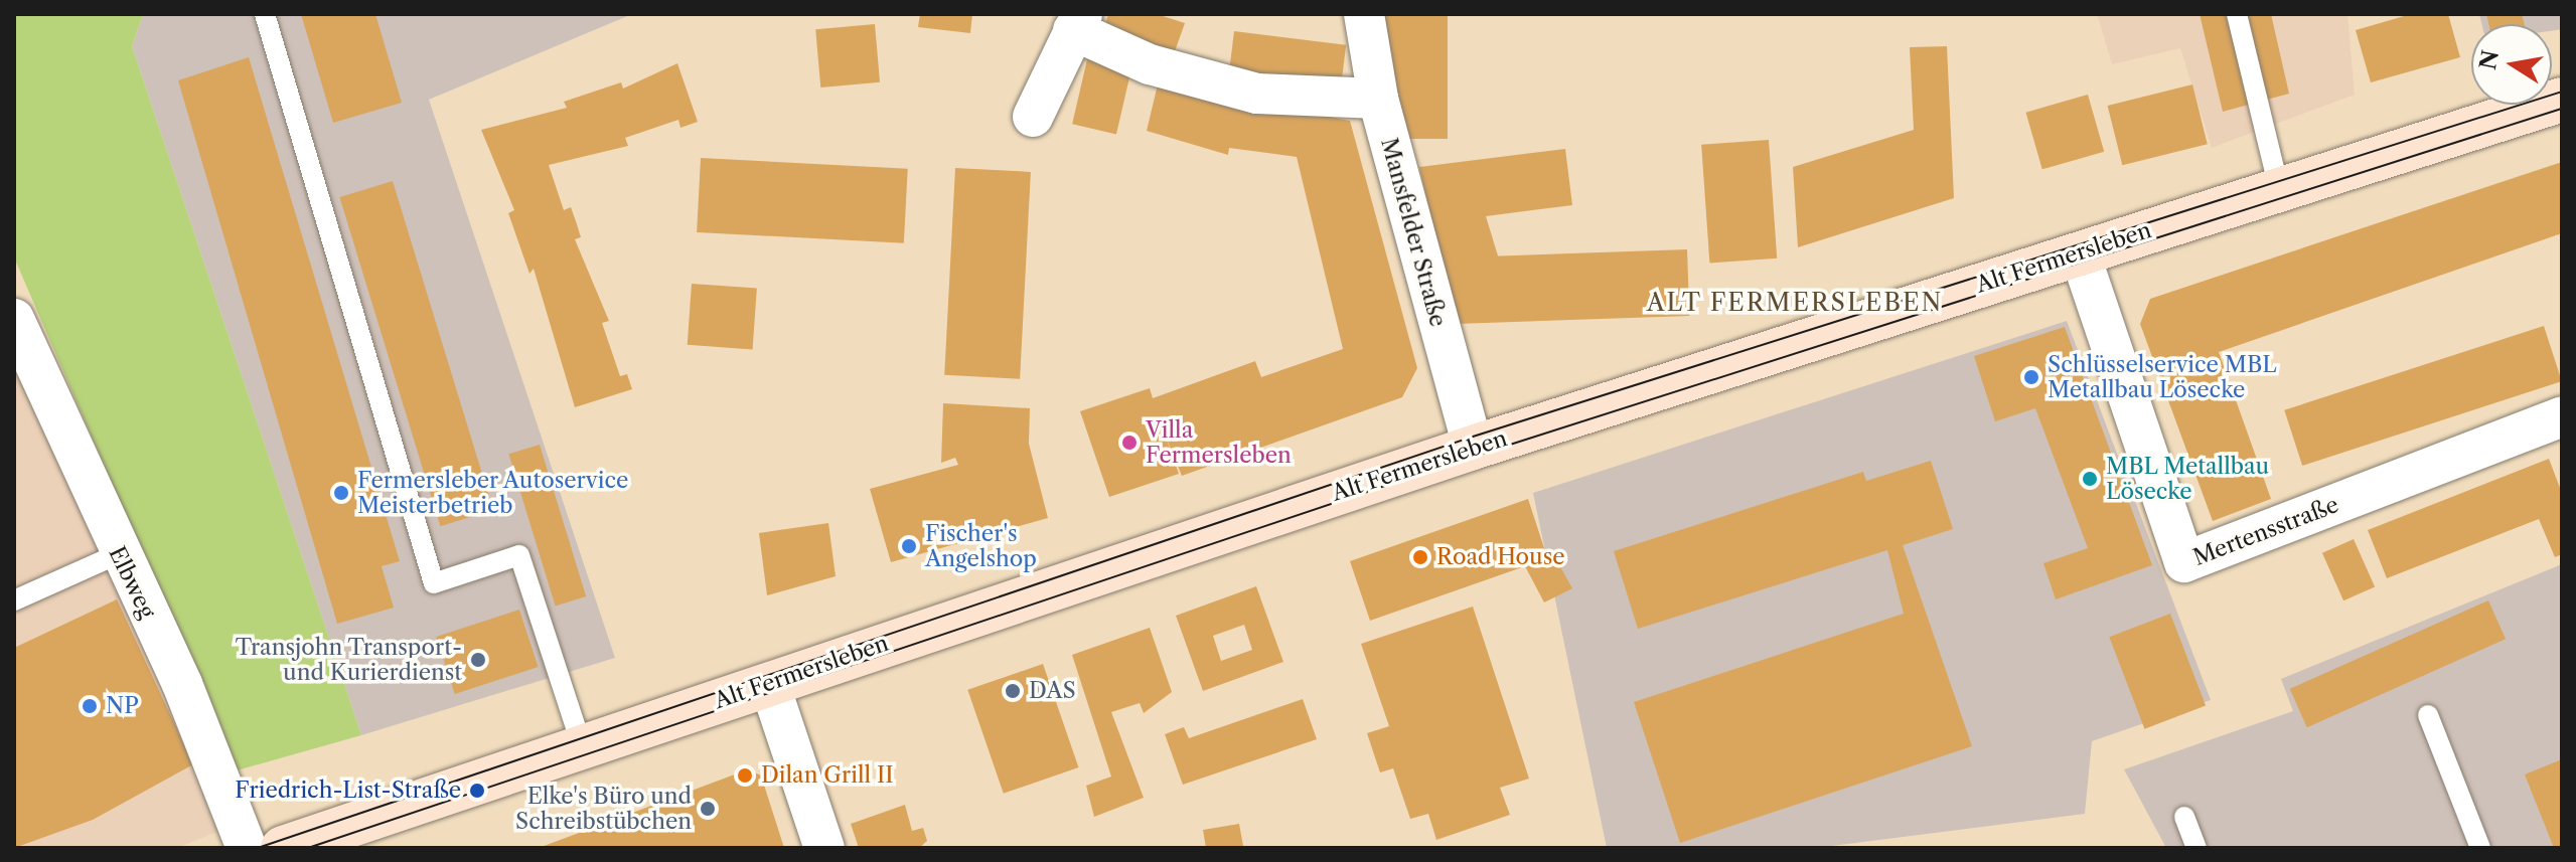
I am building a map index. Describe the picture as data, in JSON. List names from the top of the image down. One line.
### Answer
{"streets":{"main road":["Alt Fermersleben"],"street":["Mansfelder Straße","Mertensstraße","Elbweg"]},"crossings":[["Mansfelder Straße","Alt Fermersleben"],["Alt Fermersleben","Mertensstraße"]],"districts":["ALT FERMERSLEBEN"],"places":["Schlüsselservice MBL Metallbau Lösecke","Villa Fermersleben","MBL Metallbau Lösecke","Fermersleber Autoservice Meisterbetrieb","Fischer's Angelshop","Road House","Transjohn Transport- und Kurierdienst","DAS","NP","Dilan Grill II","Friedrich-List-Straße","Elke's Büro und Schreibstübchen"],"north":"left"}
